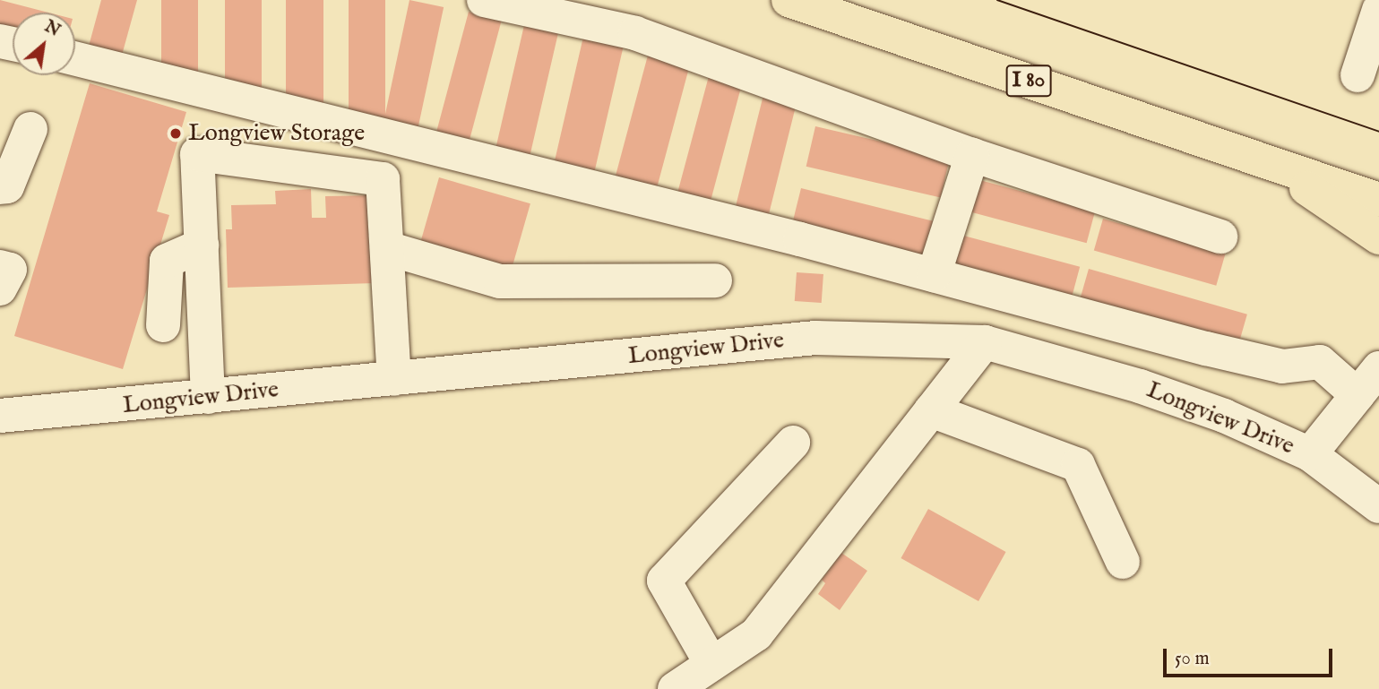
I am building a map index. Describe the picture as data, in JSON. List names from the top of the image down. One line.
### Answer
{"streets":{"highway":["I 80"],"street":["Longview Drive"]},"places":["Longview Storage"],"scale_bar":"50 m","north":"top right"}
